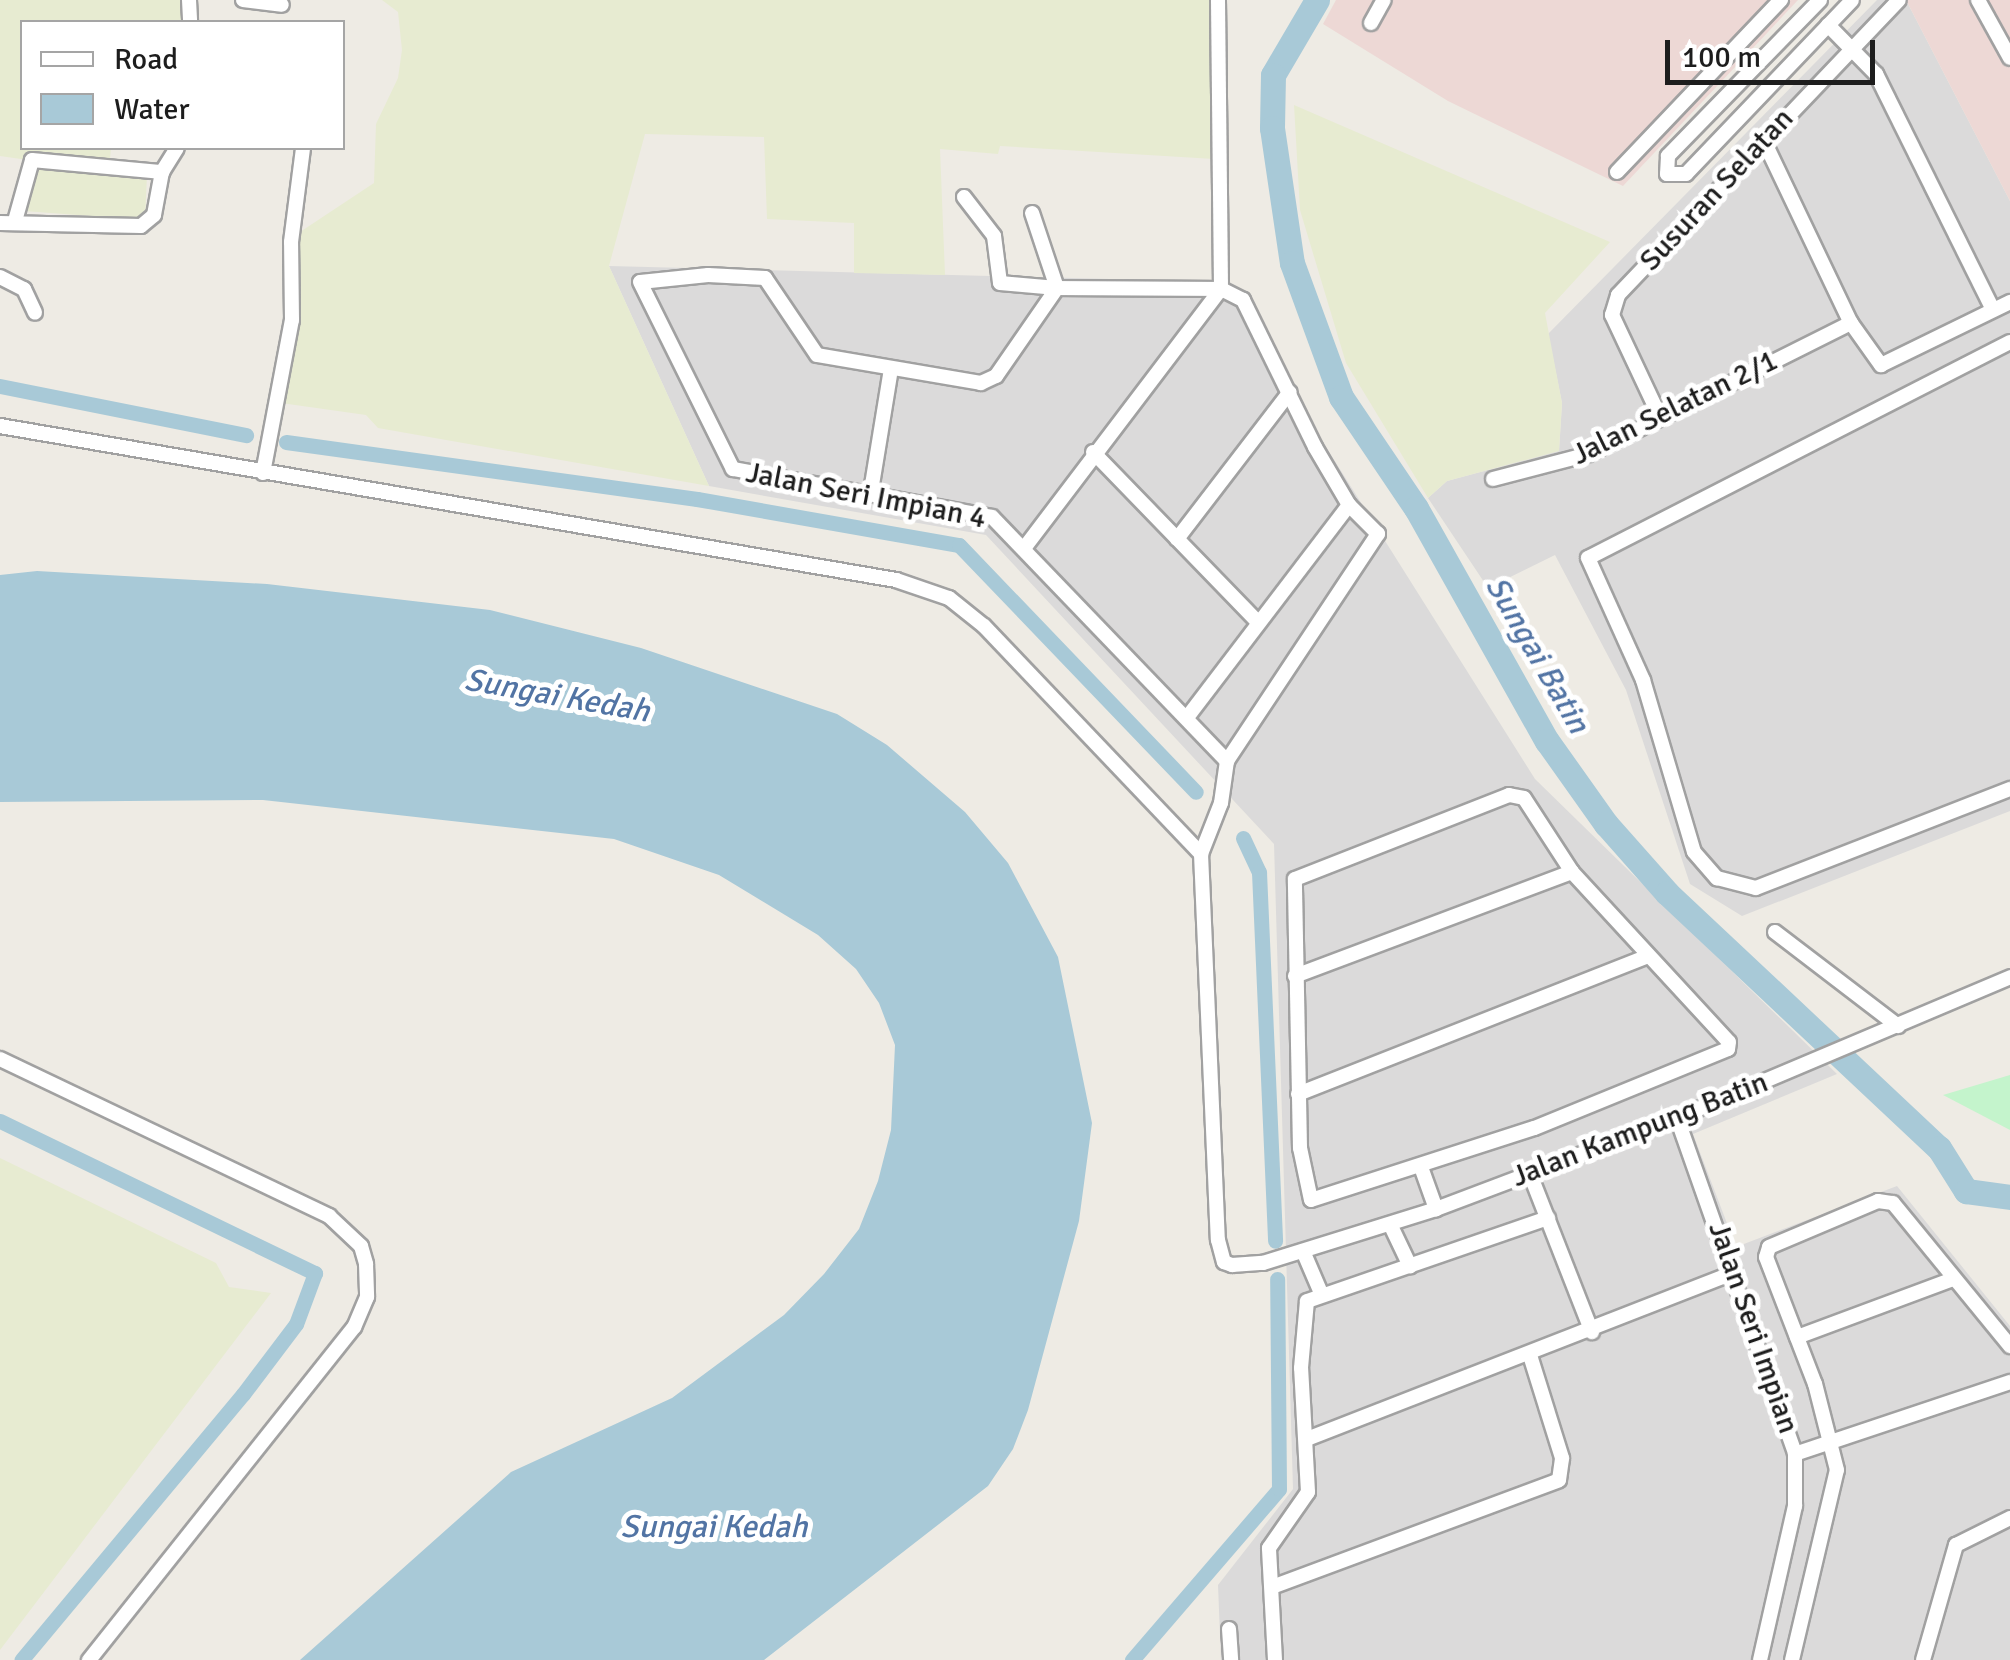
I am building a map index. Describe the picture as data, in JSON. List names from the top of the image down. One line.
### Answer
{"streets":{"street":["Susuran Selatan","Jalan Selatan 2/1","Jalan Seri Impian 4","Jalan Kampung Batin","Jalan Seri Impian"]},"crossings":[["Susuran Selatan","Jalan Selatan 2/1"],["Jalan Kampung Batin","Jalan Seri Impian"]],"water":["Sungai Batin","Sungai Kedah"],"legend":["Road","Water"],"scale_bar":"100 m"}
